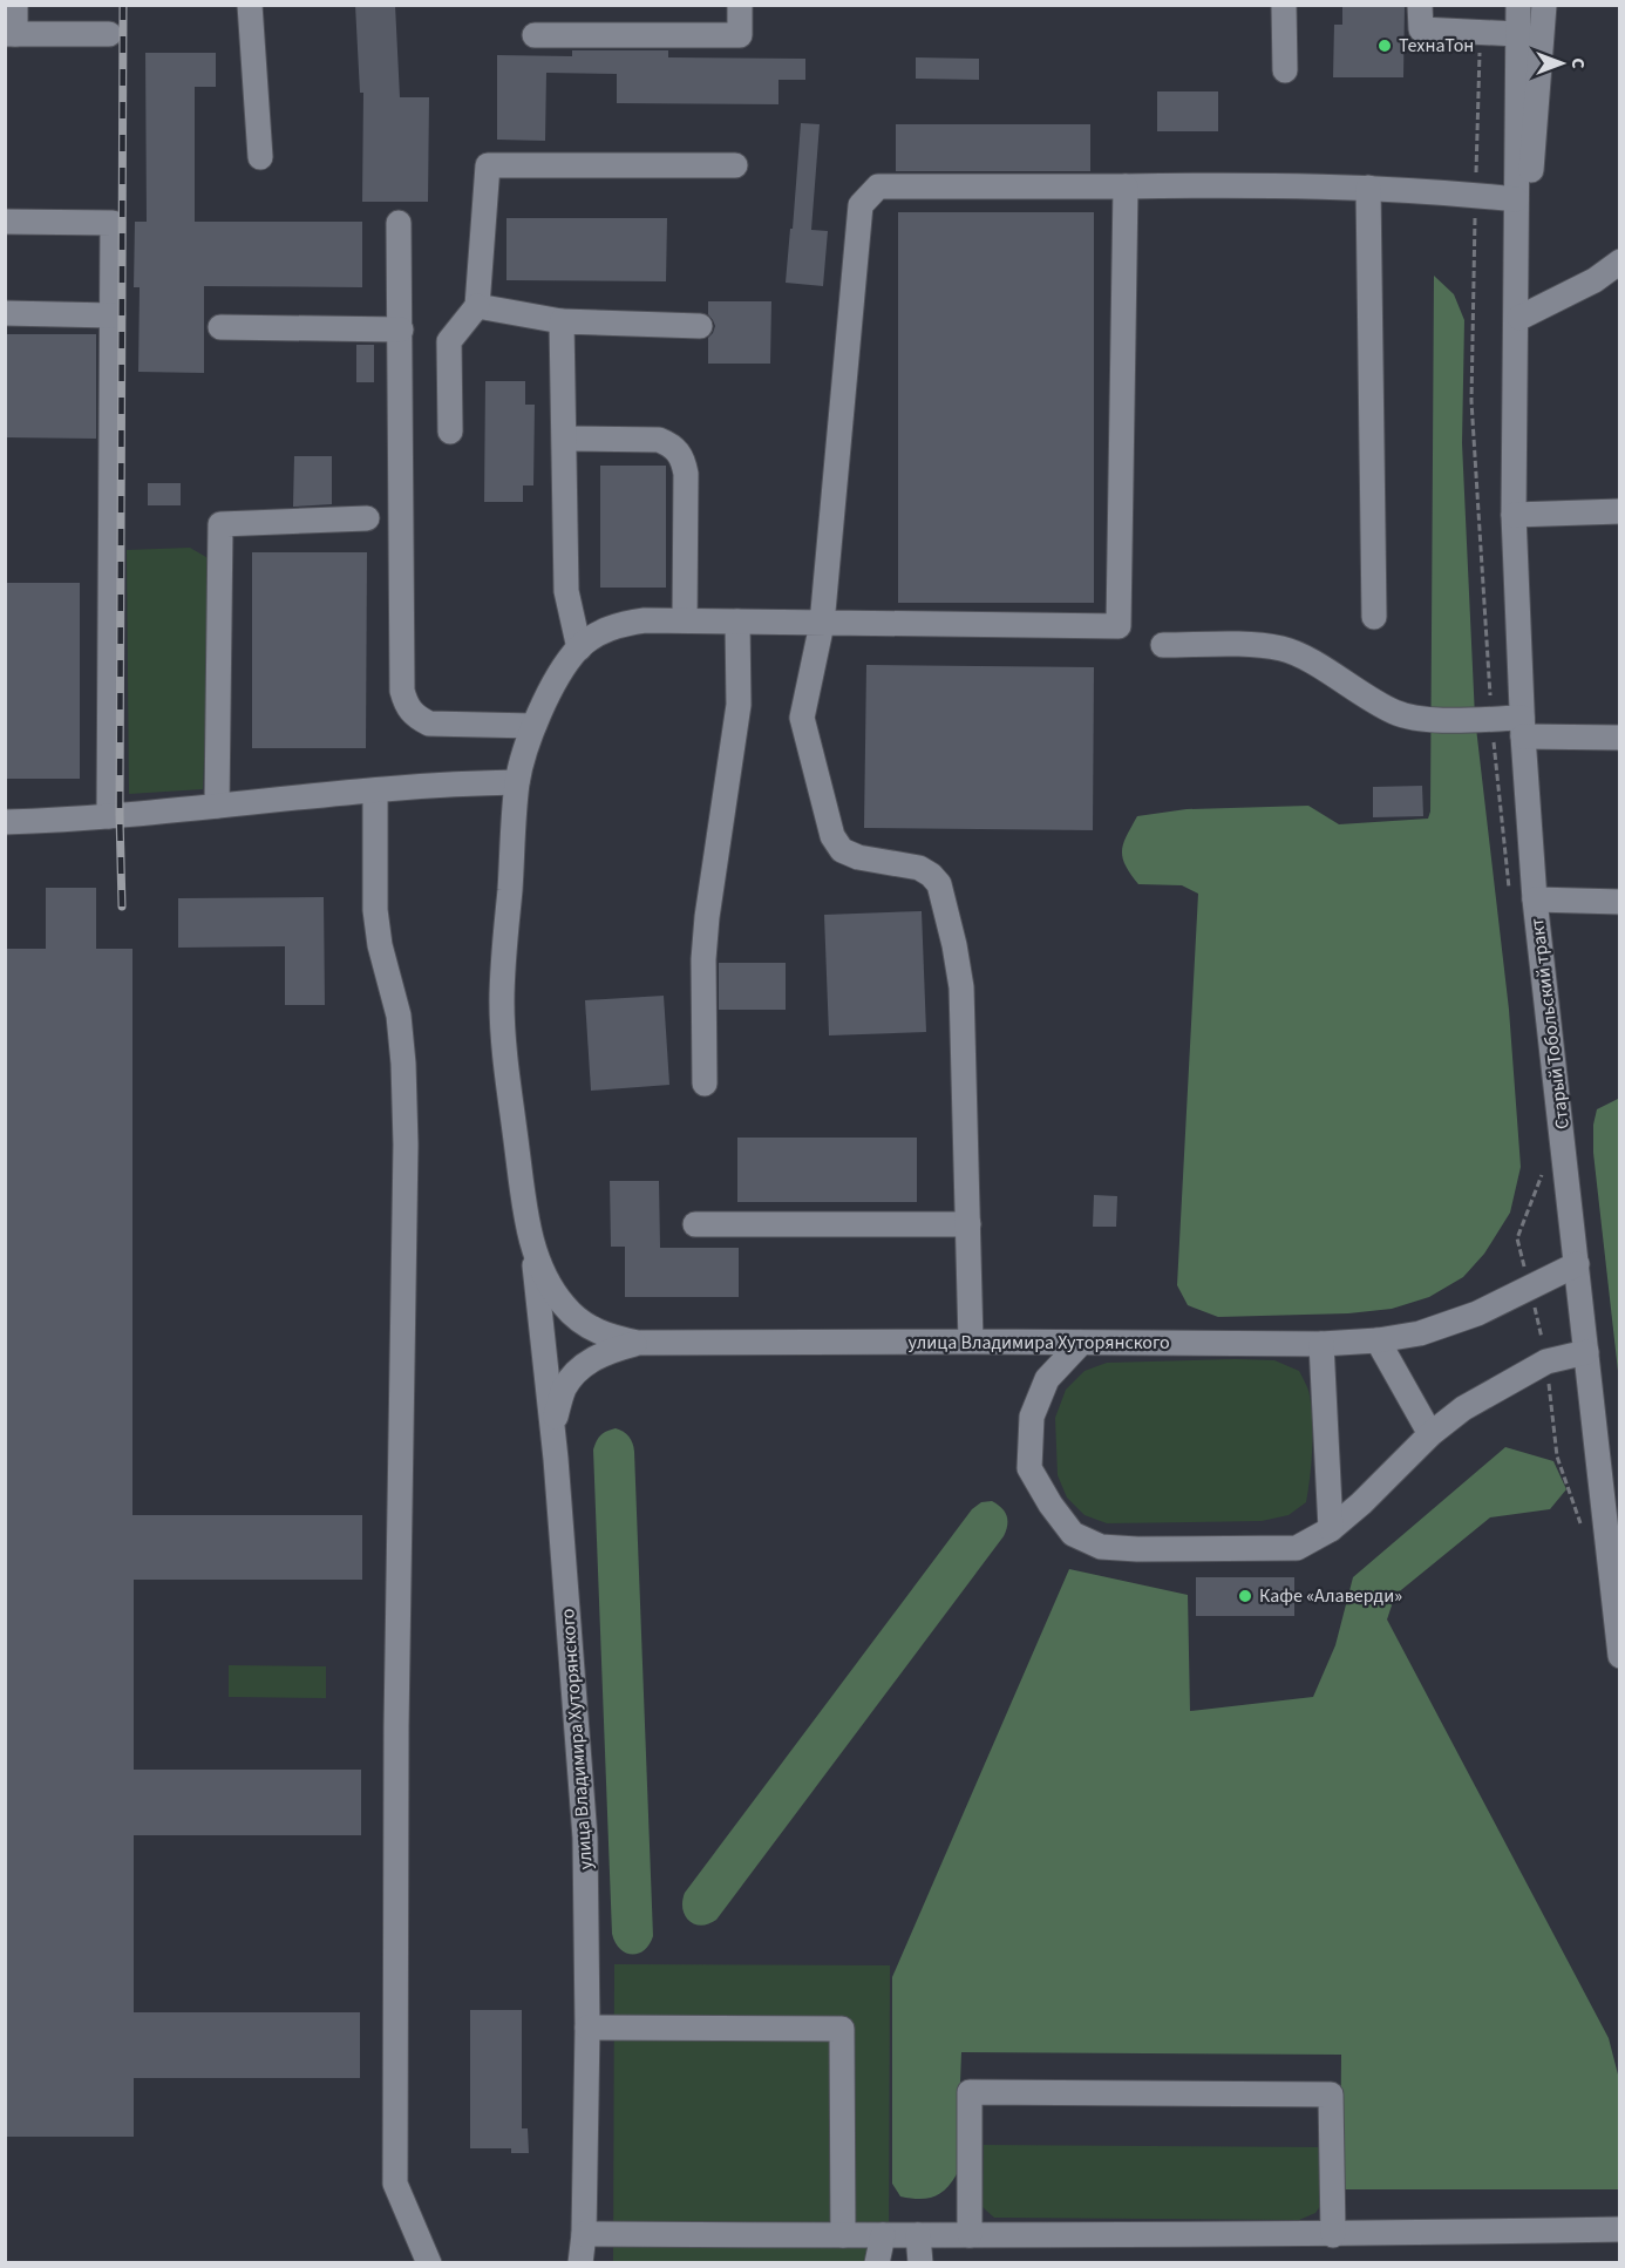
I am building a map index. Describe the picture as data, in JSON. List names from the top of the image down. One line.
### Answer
{"streets":{"street":["Старый Тобольский тракт","улица Владимира Хуторянского"]},"crossings":[["Старый Тобольский тракт","улица Владимира Хуторянского"]],"places":["ТехнаТон","Кафе «Алаверди»"],"north":"right"}
